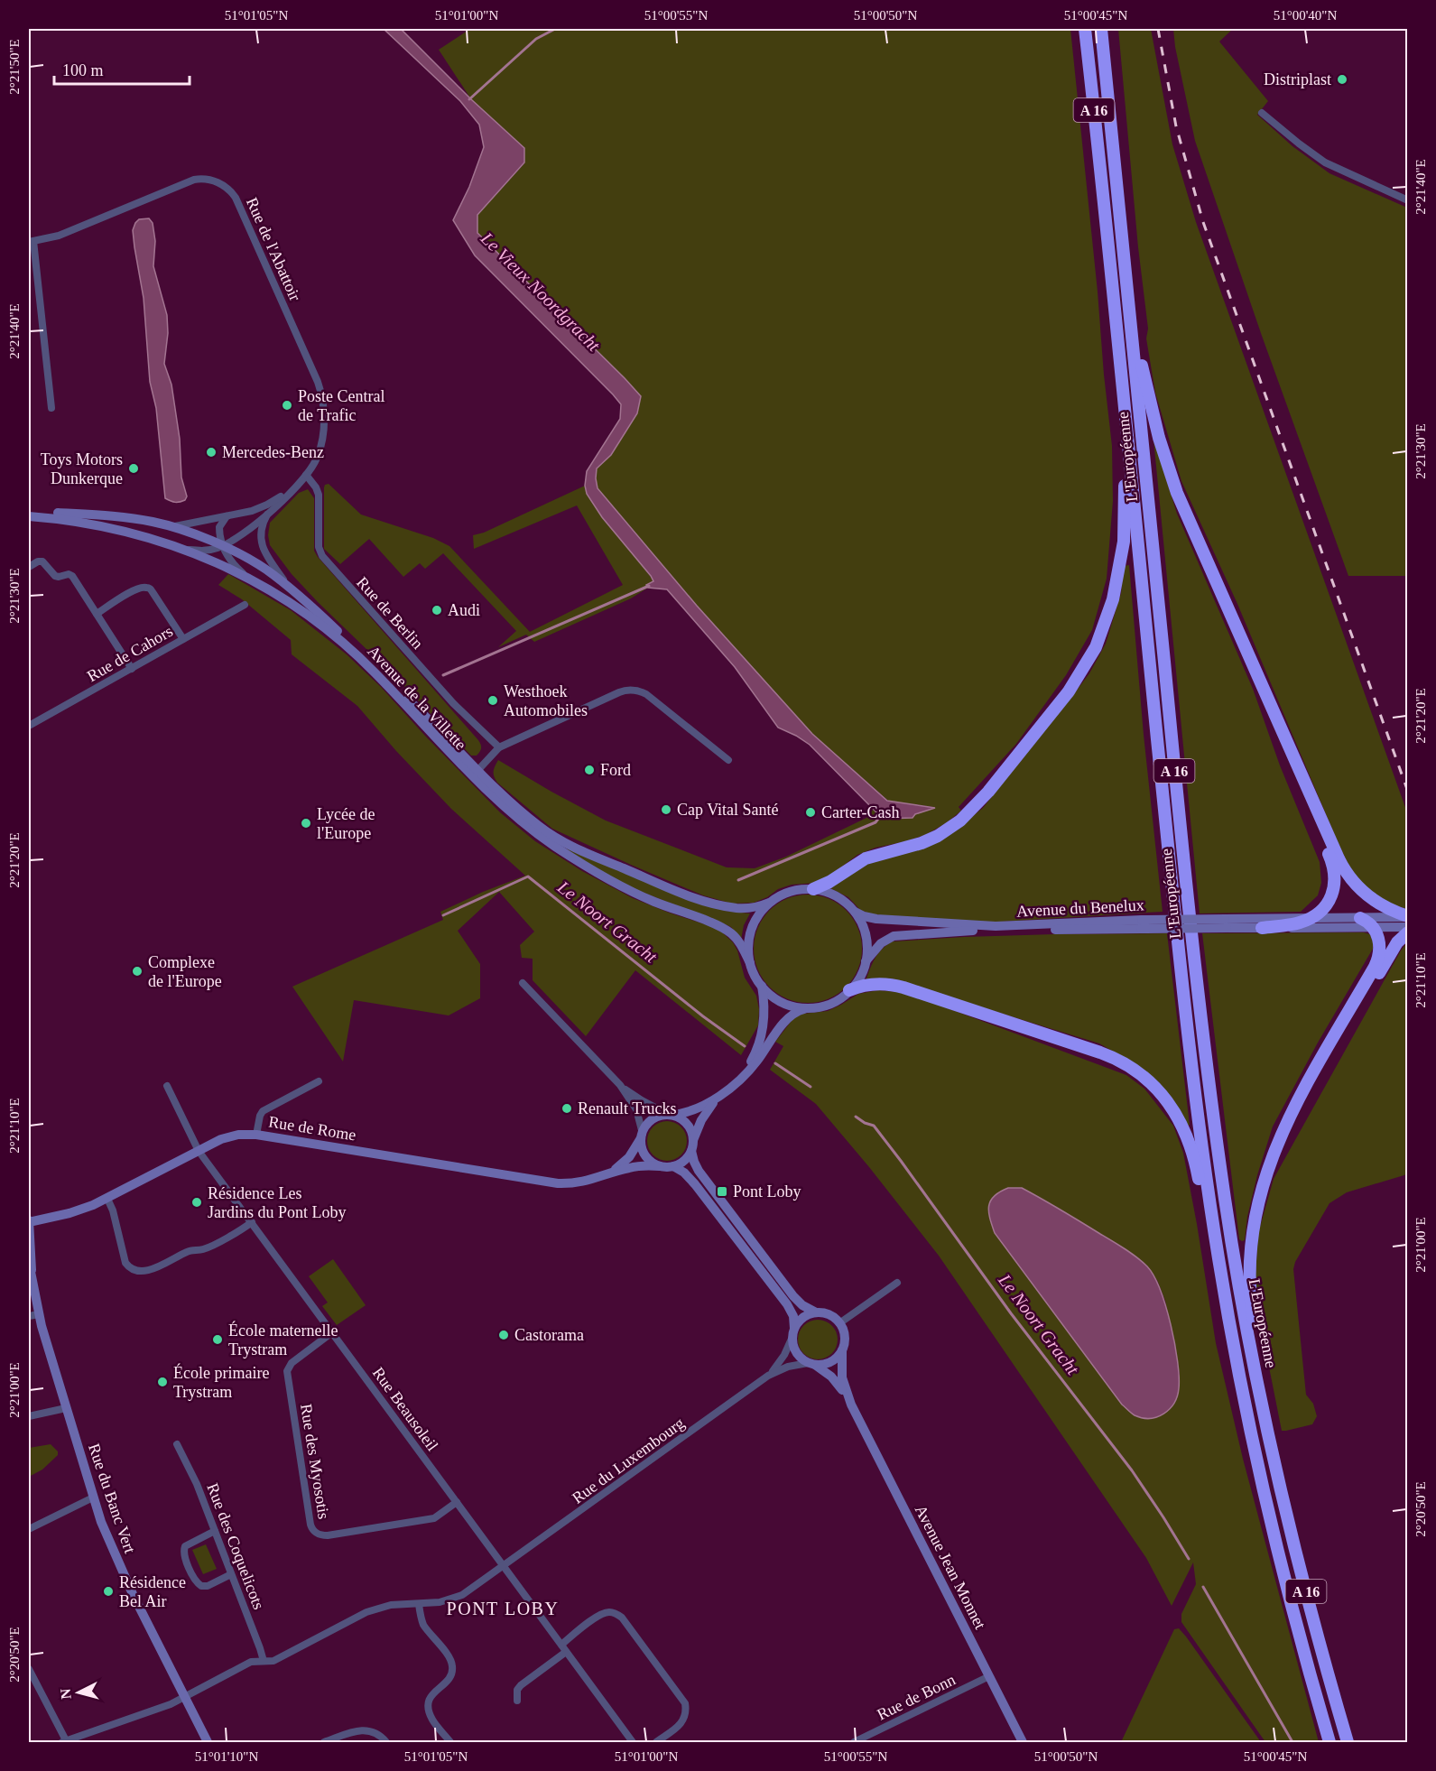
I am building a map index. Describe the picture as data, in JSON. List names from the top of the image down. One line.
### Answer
{"streets":{"highway":["A 16","L'Européenne"],"main road":["Avenue de la Villette","Avenue du Benelux","Rue de Rome","Rue du Banc Vert","Avenue Jean Monnet"],"street":["Rue de l'Abattoir","Rue de Berlin","Rue de Cahors","Rue Beausoleil","Rue du Luxembourg","Rue des Myosotis","Rue des Coquelicots","Rue de Bonn"]},"crossings":[["Rue de l'Abattoir","Rue de Berlin"],["Rue de l'Abattoir","Avenue de la Villette"],["Avenue de la Villette","Avenue du Benelux"],["Rue de Rome","Rue Beausoleil"],["Rue de Rome","Rue du Banc Vert"],["Rue Beausoleil","Rue du Luxembourg"],["Rue Beausoleil","Rue des Myosotis"],["Rue du Luxembourg","Rue du Banc Vert"],["Rue du Luxembourg","Rue des Coquelicots"],["Rue du Luxembourg","Avenue Jean Monnet"],["Avenue Jean Monnet","Rue de Bonn"]],"districts":["PONT LOBY"],"water":["Le Vieux Noordgracht","Le Noort Gracht"],"places":{"other":["Distriplast","Poste Central de Trafic","Mercedes-Benz","Toys Motors Dunkerque","Audi","Westhoek Automobiles","Ford","Cap Vital Santé","Carter-Cash","Lycée de l'Europe","Complexe de l'Europe","Renault Trucks","Résidence Les Jardins du Pont Loby","Castorama","École maternelle Trystram","École primaire Trystram","Résidence Bel Air"],"transit":["Pont Loby"]},"scale_bar":"100 m","north":"left","coordinates":["51°01'05\"N","51°01'00\"N","51°00'55\"N","51°00'50\"N","51°00'45\"N","51°00'40\"N","2°21'50\"E","2°21'40\"E","2°21'30\"E","2°21'20\"E","2°21'10\"E","2°21'00\"E","2°20'50\"E","51°01'10\"N"]}
